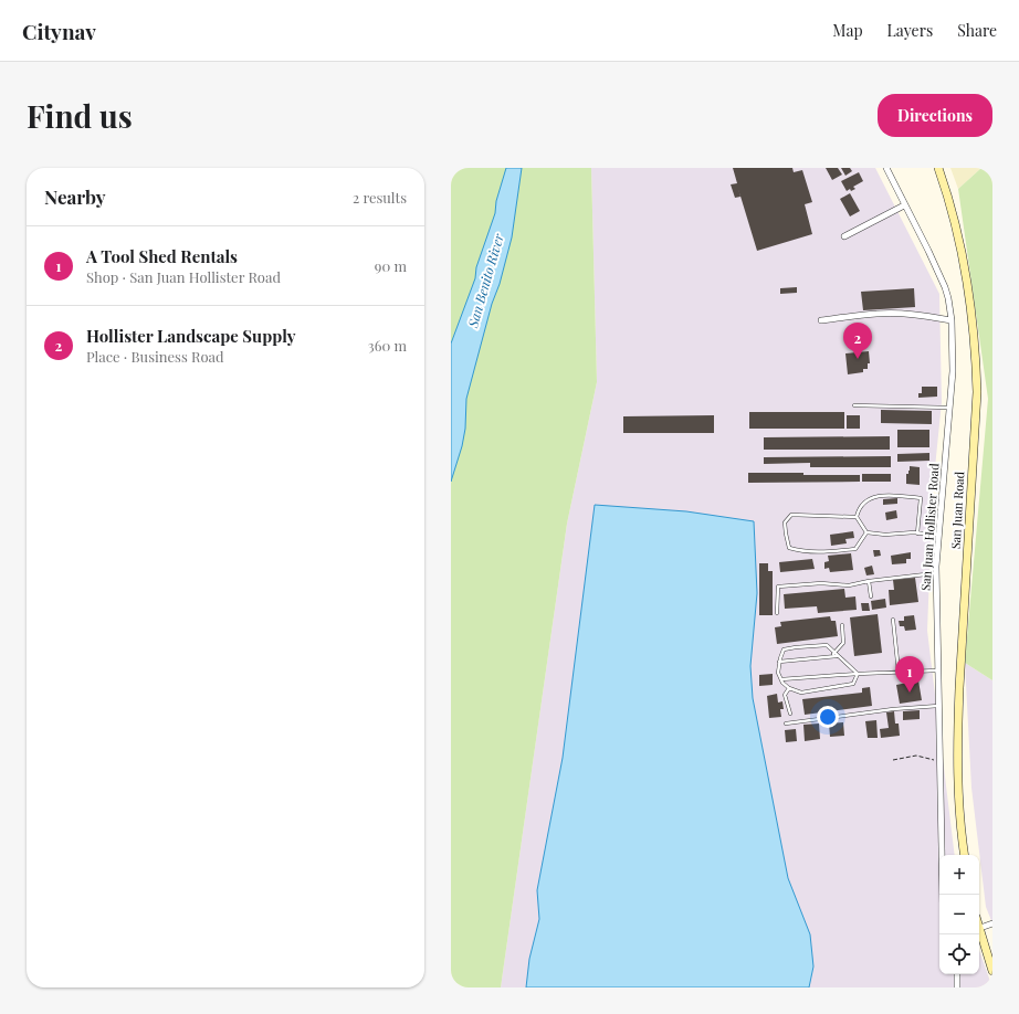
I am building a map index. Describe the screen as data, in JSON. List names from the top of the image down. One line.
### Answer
{"streets":{"main road":["San Juan Road"],"street":["San Juan Hollister Road"]},"water":["San Benito River"],"page":{"header":"Citynav","nav":["Map","Layers","Share"],"buttons":"Directions","title":"Find us","heading":["Nearby","2 results"],"list":[{"mark":"1","name":"A Tool Shed Rentals","note":"Shop · San Juan Hollister Road","value":"90 m"},{"mark":"2","name":"Hollister Landscape Supply","note":"Place · Business Road","value":"360 m"}],"pins":["2","1"],"map_buttons":["+","−"]}}
